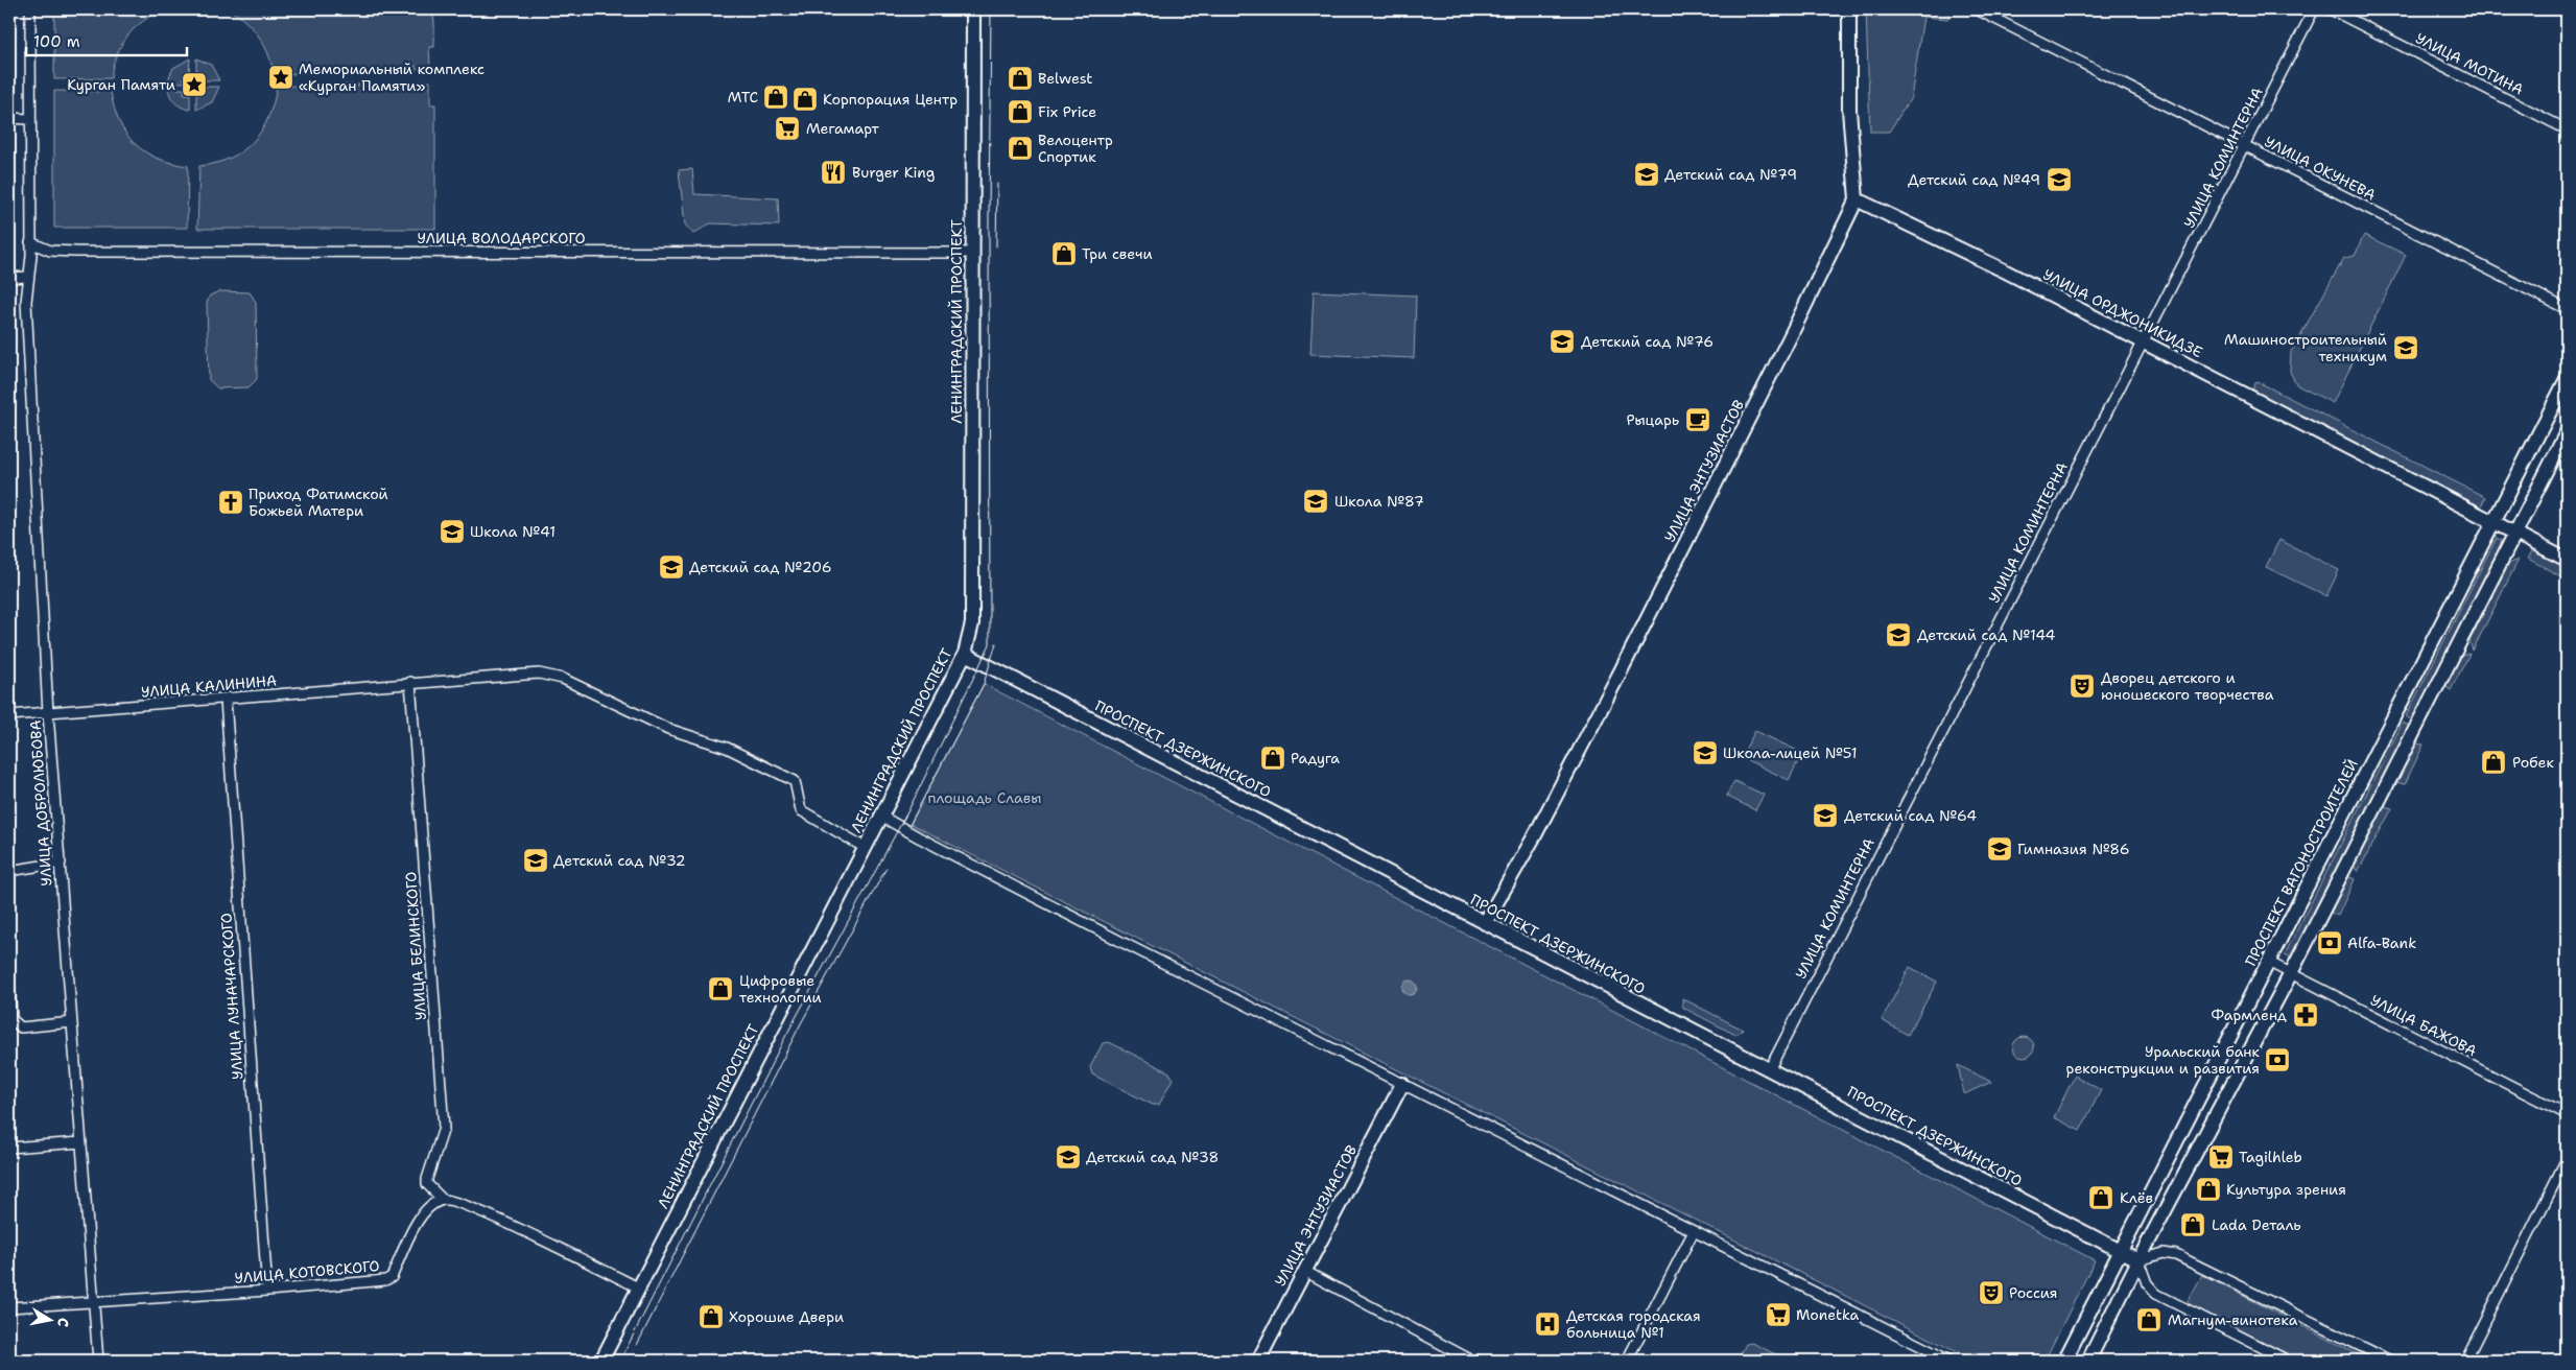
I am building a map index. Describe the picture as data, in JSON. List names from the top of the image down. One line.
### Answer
{"streets":{"main road":["УЛИЦА ОРДЖОНИКИДЗЕ","ЛЕНИНГРАДСКИЙ ПРОСПЕКТ","УЛИЦА ЭНТУЗИАСТОВ","ПРОСПЕКТ ДЗЕРЖИНСКОГО","ПРОСПЕКТ ВАГОНОСТРОИТЕЛЕЙ"],"street":["УЛИЦА МОТИНА","УЛИЦА КОМИНТЕРНА","УЛИЦА ОКУНЕВА","УЛИЦА ВОЛОДАРСКОГО","УЛИЦА КАЛИНИНА","УЛИЦА ДОБРОЛЮБОВА","УЛИЦА БЕЛИНСКОГО","УЛИЦА ЛУНАЧАРСКОГО","УЛИЦА БАЖОВА","УЛИЦА КОТОВСКОГО"]},"crossings":[["УЛИЦА КОМИНТЕРНА","УЛИЦА ОКУНЕВА"],["УЛИЦА КОМИНТЕРНА","УЛИЦА ОРДЖОНИКИДЗЕ"],["УЛИЦА КОМИНТЕРНА","ПРОСПЕКТ ДЗЕРЖИНСКОГО"],["УЛИЦА ВОЛОДАРСКОГО","ЛЕНИНГРАДСКИЙ ПРОСПЕКТ"],["УЛИЦА ВОЛОДАРСКОГО","УЛИЦА ДОБРОЛЮБОВА"],["УЛИЦА ОРДЖОНИКИДЗЕ","УЛИЦА ЭНТУЗИАСТОВ"],["УЛИЦА ОРДЖОНИКИДЗЕ","ПРОСПЕКТ ВАГОНОСТРОИТЕЛЕЙ"],["ЛЕНИНГРАДСКИЙ ПРОСПЕКТ","ПРОСПЕКТ ДЗЕРЖИНСКОГО"],["УЛИЦА ЭНТУЗИАСТОВ","ПРОСПЕКТ ДЗЕРЖИНСКОГО"],["УЛИЦА КАЛИНИНА","УЛИЦА ДОБРОЛЮБОВА"],["УЛИЦА КАЛИНИНА","УЛИЦА БЕЛИНСКОГО"],["УЛИЦА КАЛИНИНА","УЛИЦА ЛУНАЧАРСКОГО"],["ПРОСПЕКТ ДЗЕРЖИНСКОГО","ПРОСПЕКТ ВАГОНОСТРОИТЕЛЕЙ"],["УЛИЦА ДОБРОЛЮБОВА","УЛИЦА КОТОВСКОГО"],["ПРОСПЕКТ ВАГОНОСТРОИТЕЛЕЙ","УЛИЦА БАЖОВА"],["УЛИЦА БЕЛИНСКОГО","УЛИЦА КОТОВСКОГО"],["УЛИЦА ЛУНАЧАРСКОГО","УЛИЦА КОТОВСКОГО"]],"parks":["площадь Славы"],"places":{"place":["Мемориальный комплекс «Курган Памяти»","Курган Памяти"],"shop":["Belwest","МТС","Корпорация Центр","Fix Price","Велоцентр Спортик","Три свечи","Радуга","Робек","Цифровые технологии","Культура зрения","Клёв","Lada Dеталь","Хорошие Двери","Магнум-винотека"],"supermarket":["Мегамарт","Tagilhleb","Monetka"],"restaurant":["Burger King"],"school or university":["Детский сад №79","Детский сад №49","Детский сад №76","Машиностроительный техникум","Школа №87","Школа №41","Детский сад №206","Детский сад №144","Школа-лицей №51","Детский сад №64","Гимназия №86","Детский сад №32","Детский сад №38"],"cafe":["Рыцарь"],"church":["Приход Фатимской Божьей Матери"],"theatre":["Дворец детского и юношеского творчества","Россия"],"bank":["Alfa-Bank","Уральский банк реконструкции и развития"],"pharmacy":["Фармленд"],"hospital":["Детская городская больница №1"]},"scale_bar":"100 m","north":"right"}
